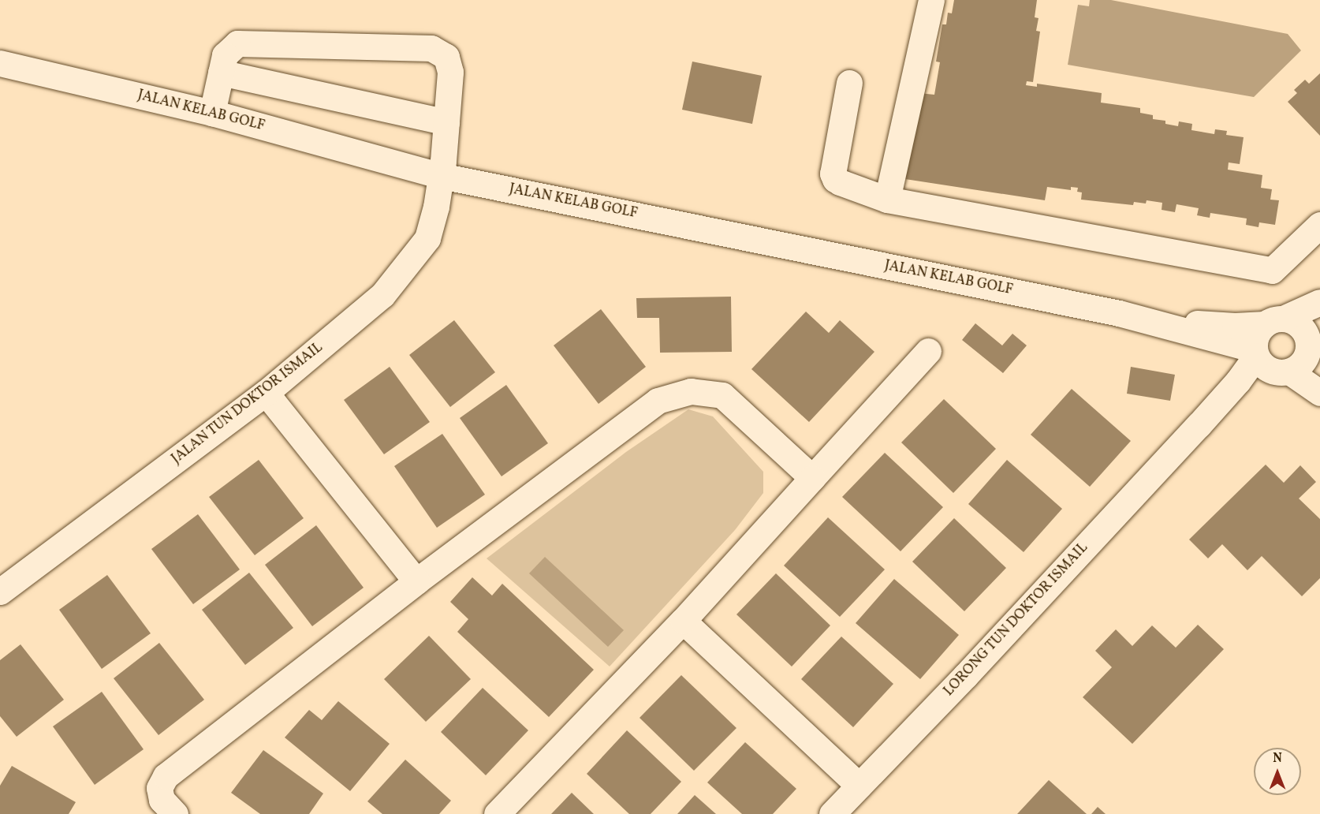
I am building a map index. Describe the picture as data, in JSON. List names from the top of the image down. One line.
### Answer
{"streets":{"street":["JALAN KELAB GOLF","JALAN TUN DOKTOR ISMAIL","LORONG TUN DOKTOR ISMAIL"]},"crossings":[["JALAN KELAB GOLF","JALAN TUN DOKTOR ISMAIL"],["JALAN KELAB GOLF","LORONG TUN DOKTOR ISMAIL"]],"north":"top"}
